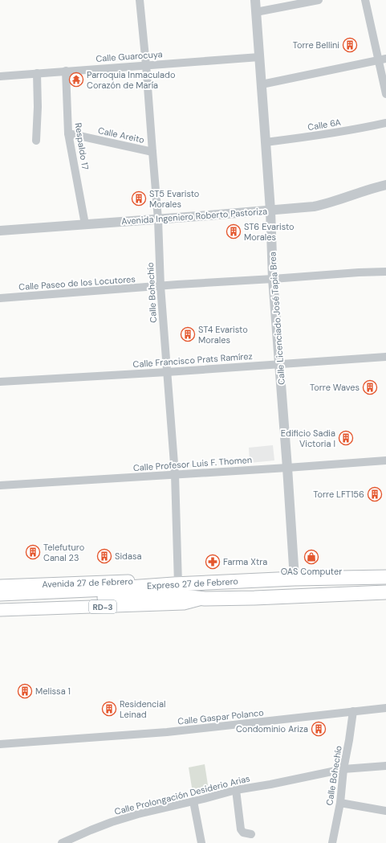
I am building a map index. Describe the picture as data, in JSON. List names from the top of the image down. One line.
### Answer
{"streets":{"highway":["Expreso 27 de Febrero","RD-3"],"main road":["Avenida 27 de Febrero"],"street":["Calle Guarocuya","Calle 6A","Calle Areito","Respaldo 17","Avenida Ingeniero Roberto Pastoriza","Calle Paseo de los Locutores","Calle Bohechío","Calle Licenciado José Tapia Brea","Calle Francisco Prats Ramírez","Calle Profesor Luis F. Thomen","Calle Gaspar Polanco","Calle Prolongación Desiderio Arias"]},"crossings":[["Calle Guarocuya","Respaldo 17"],["Calle Guarocuya","Calle Bohechío"],["Calle Guarocuya","Calle Licenciado José Tapia Brea"],["Calle 6A","Calle Licenciado José Tapia Brea"],["Calle Areito","Respaldo 17"],["Calle Areito","Calle Bohechío"],["Respaldo 17","Avenida Ingeniero Roberto Pastoriza"],["Avenida Ingeniero Roberto Pastoriza","Calle Bohechío"],["Avenida Ingeniero Roberto Pastoriza","Calle Licenciado José Tapia Brea"],["Calle Paseo de los Locutores","Calle Bohechío"],["Calle Paseo de los Locutores","Calle Licenciado José Tapia Brea"],["Calle Bohechío","Calle Francisco Prats Ramírez"],["Calle Bohechío","Calle Profesor Luis F. Thomen"],["Calle Bohechío","Avenida 27 de Febrero"],["Calle Bohechío","Expreso 27 de Febrero"],["Calle Bohechío","Calle Gaspar Polanco"],["Calle Bohechío","Calle Prolongación Desiderio Arias"],["Calle Licenciado José Tapia Brea","Calle Francisco Prats Ramírez"],["Calle Licenciado José Tapia Brea","Calle Profesor Luis F. Thomen"],["Calle Licenciado José Tapia Brea","Expreso 27 de Febrero"],["Avenida 27 de Febrero","Expreso 27 de Febrero"],["Expreso 27 de Febrero","RD-3"]],"places":{"building":["Torre Bellini","ST5 Evaristo Morales","ST6 Evaristo Morales","ST4 Evaristo Morales","Torre Waves","Edificio Sadia Victoria I","Torre LFT156","Telefuturo Canal 23","Sidasa","Melissa 1","Residencial Leinad","Condominio Ariza"],"temple":["Parroquia Inmaculado Corazón de María"],"shop":["OAS Computer"],"pharmacy":["Farma Xtra"]}}
